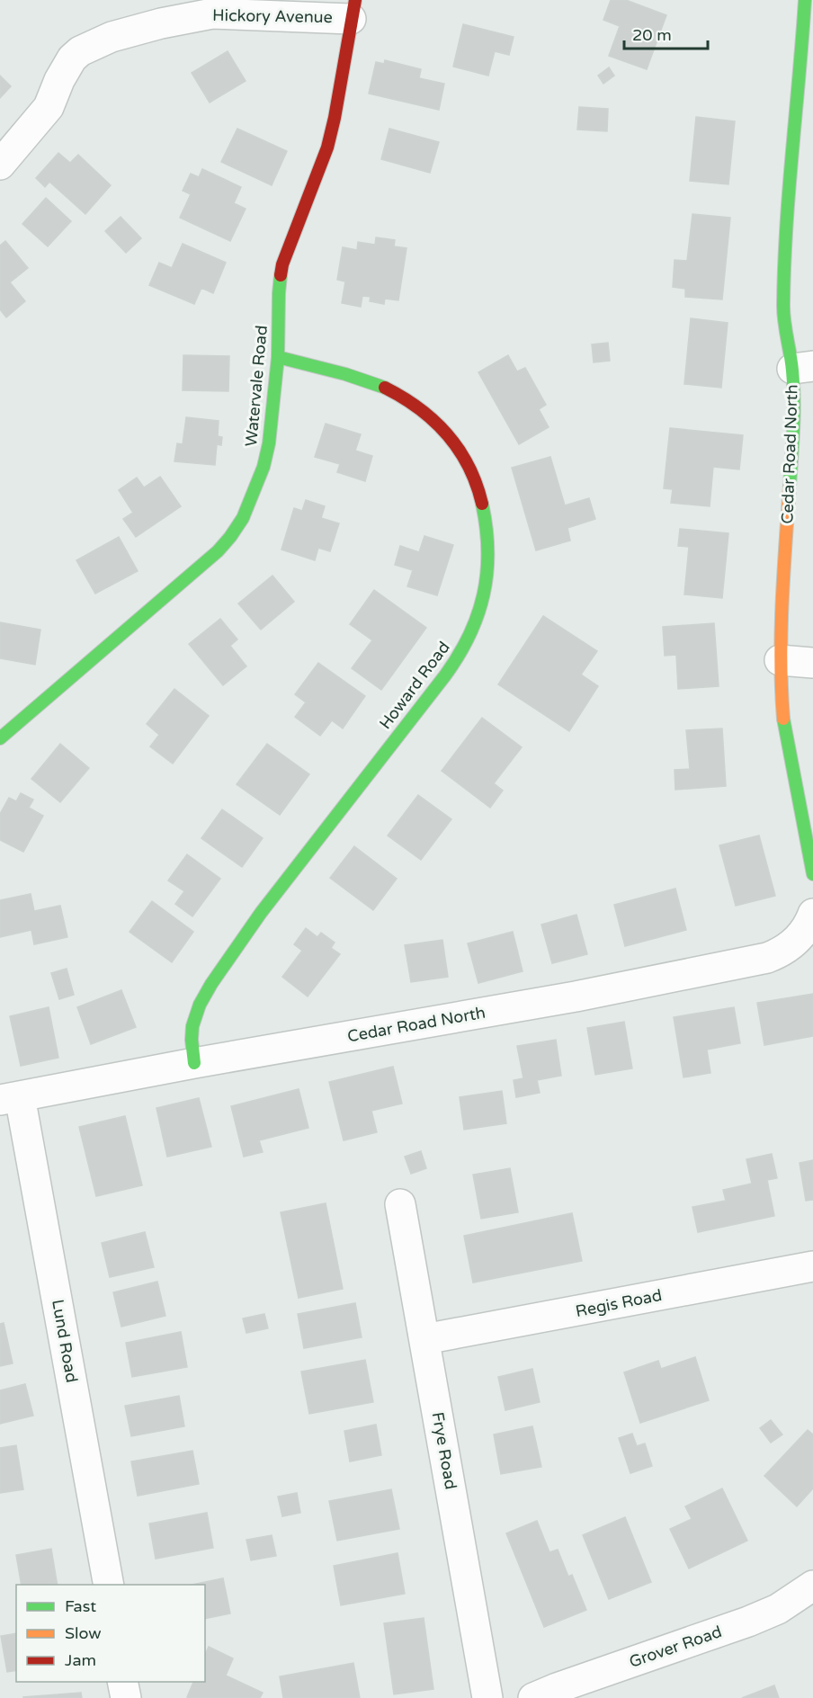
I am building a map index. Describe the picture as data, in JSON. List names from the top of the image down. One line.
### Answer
{"streets":{"street":["Hickory Avenue","Watervale Road","Cedar Road North","Howard Road","Regis Road","Lund Road","Frye Road","Grover Road"]},"crossings":[["Hickory Avenue","Watervale Road"],["Watervale Road","Howard Road"],["Cedar Road North","Howard Road"],["Cedar Road North","Lund Road"],["Regis Road","Frye Road"]],"legend":["Fast","Slow","Jam"],"scale_bar":"20 m"}
